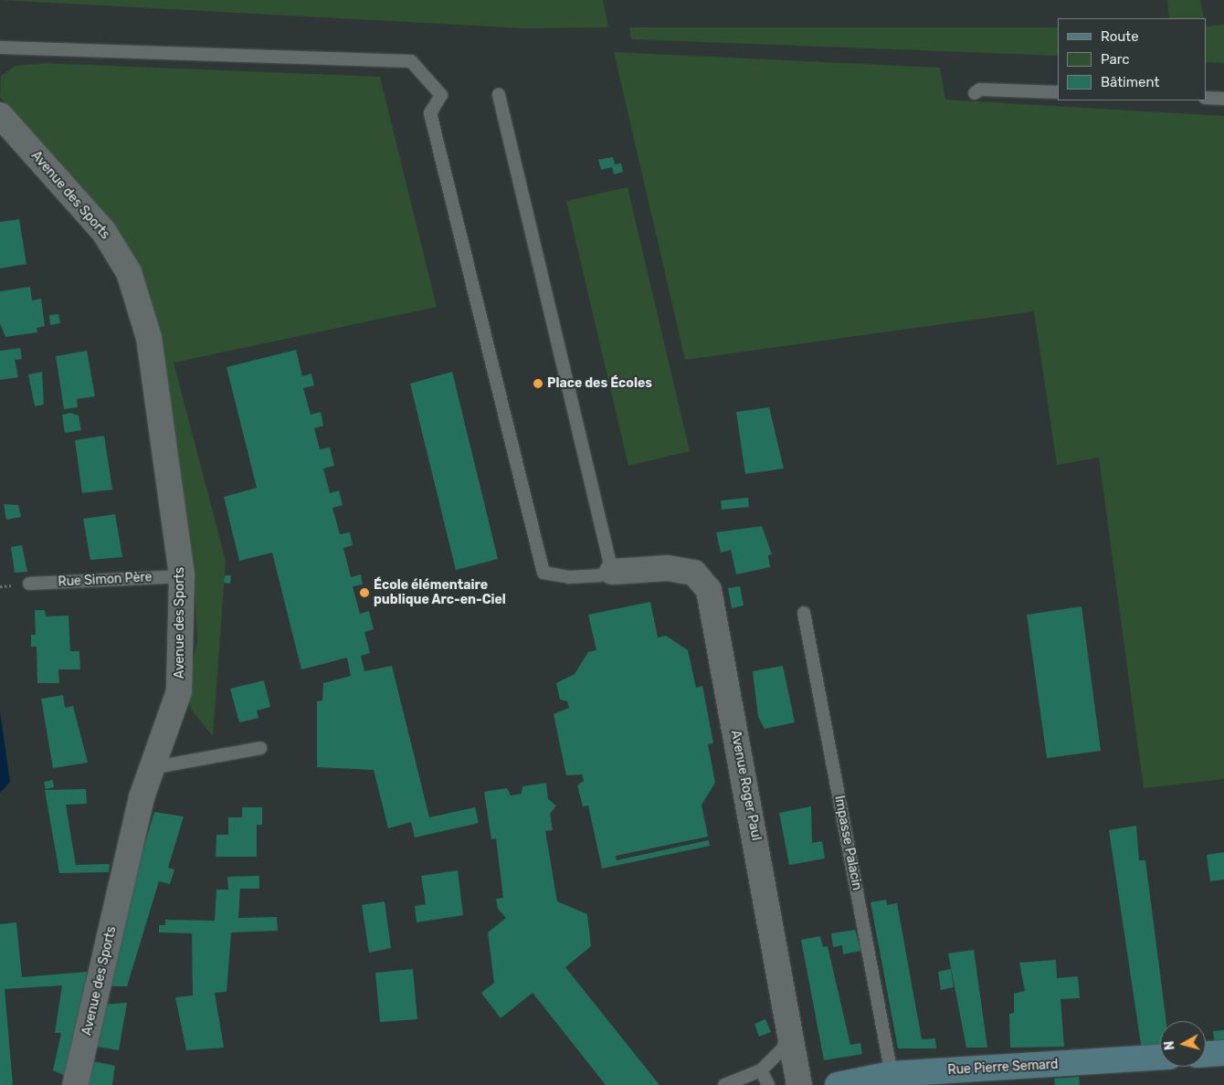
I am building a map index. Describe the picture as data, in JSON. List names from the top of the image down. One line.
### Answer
{"streets":{"main road":["Rue Pierre Semard"],"street":["Avenue des Sports","Avenue Roger Paul"],"lane":["Rue Simon Père","Impasse Palacin"]},"crossings":[["Avenue des Sports","Rue Simon Père"],["Impasse Palacin","Rue Pierre Semard"]],"places":["Place des Écoles","École élémentaire publique Arc-en-Ciel"],"legend":["Route","Parc","Bâtiment"],"north":"left"}
